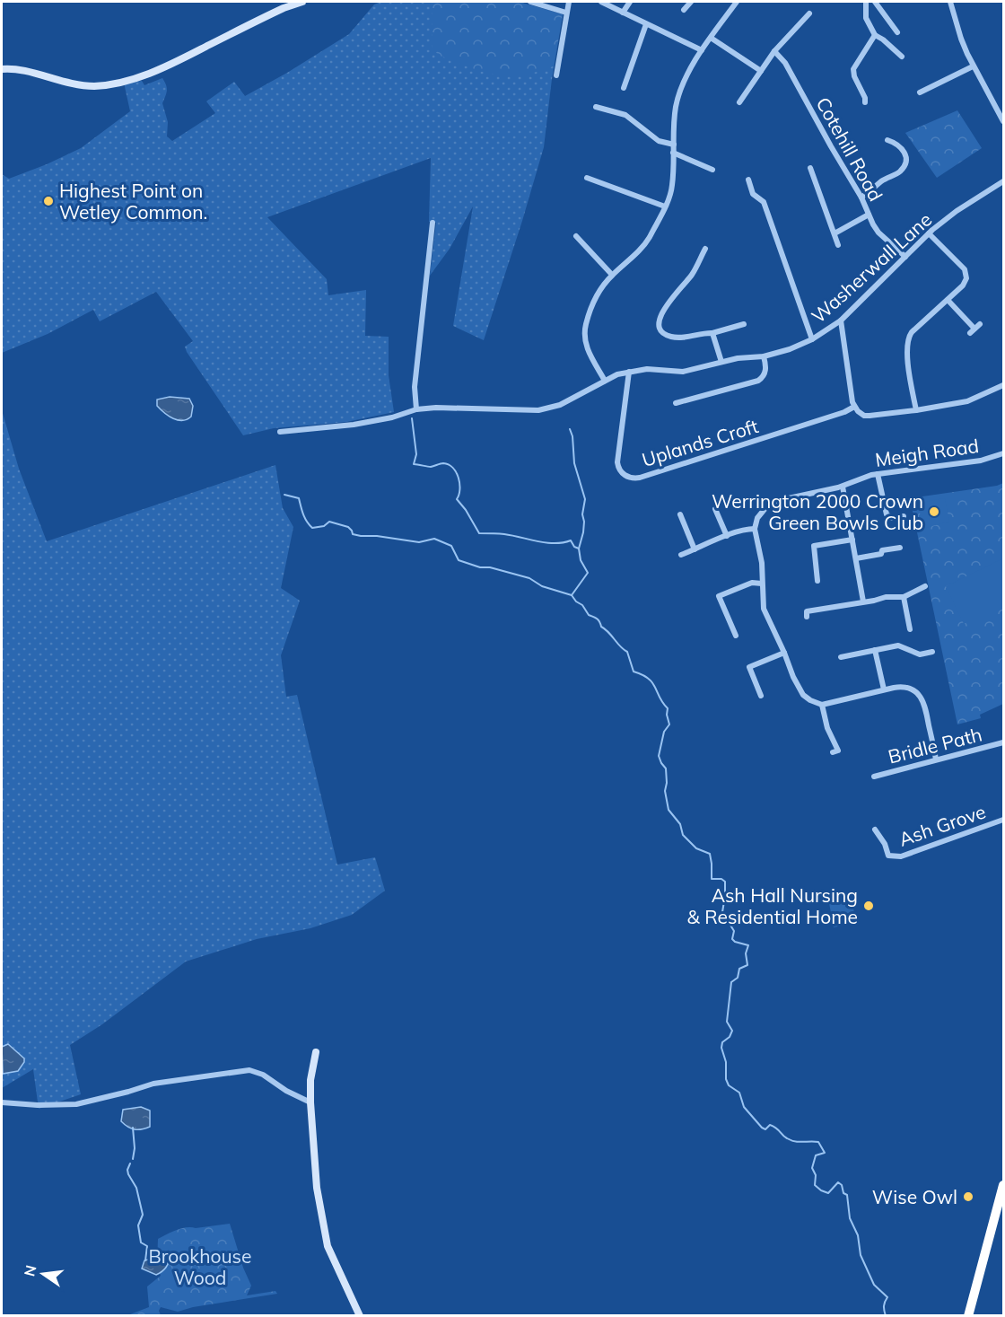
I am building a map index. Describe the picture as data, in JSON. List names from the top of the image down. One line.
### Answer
{"streets":{"street":["Cotehill Road","Washerwall Lane","Uplands Croft","Meigh Road","Bridle Path","Ash Grove"]},"crossings":[["Cotehill Road","Washerwall Lane"],["Washerwall Lane","Uplands Croft"]],"parks":["Brookhouse Wood"],"places":["Highest Point on Wetley Common.","Werrington 2000 Crown Green Bowls Club","Ash Hall Nursing & Residential Home","Wise Owl"],"north":"left"}
